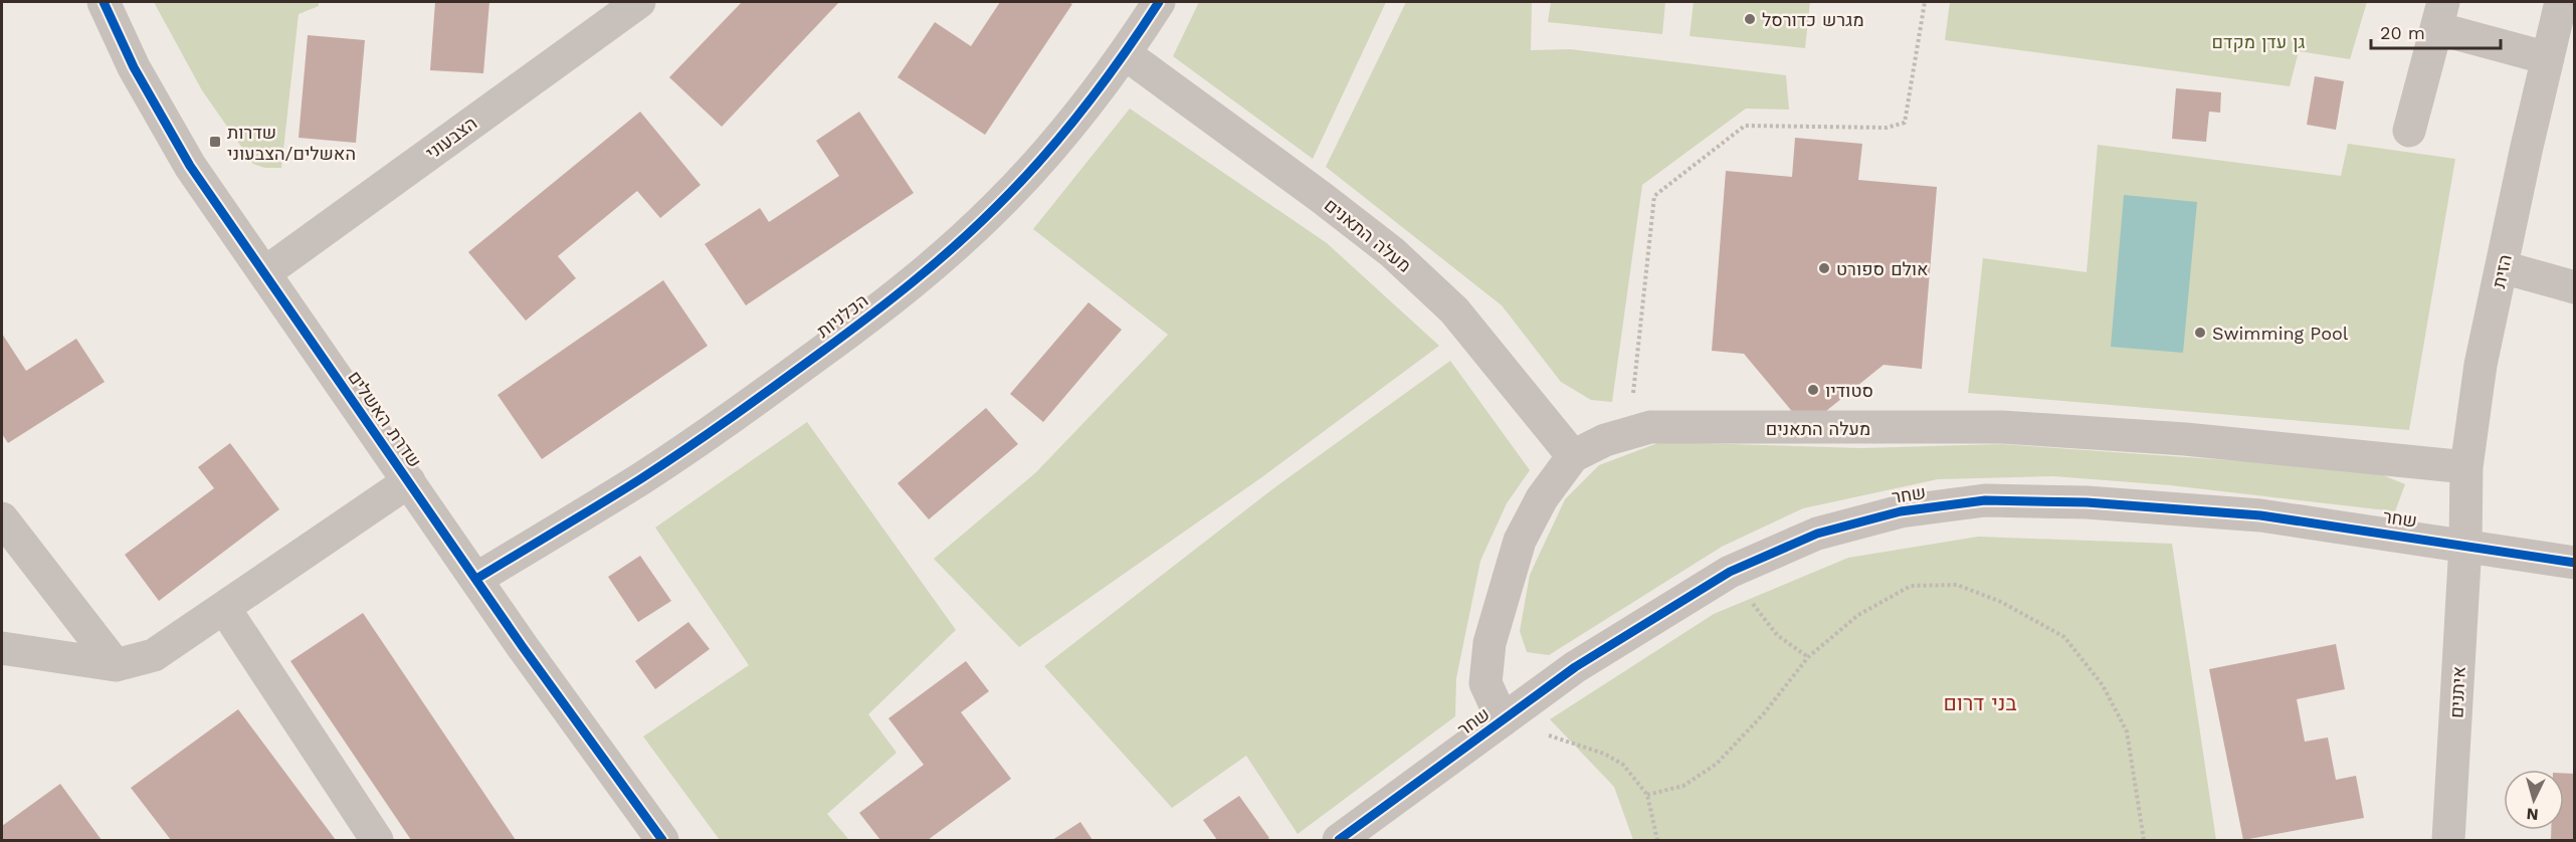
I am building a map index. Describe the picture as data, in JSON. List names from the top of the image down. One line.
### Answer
{"streets":{"street":["הצבעוני","מעלה התאנים","הזית","הכלניות","שדרת האשלים","שחר","איתנים"]},"crossings":[["הצבעוני","שדרת האשלים"],["מעלה התאנים","הזית"],["מעלה התאנים","הכלניות"],["מעלה התאנים","שחר"],["הזית","שחר"],["הזית","איתנים"],["הכלניות","שדרת האשלים"],["שחר","איתנים"]],"districts":["בני דרום"],"parks":["גן עדן מקדם"],"places":{"other":["מגרש כדורסל","אולם ספורט","Swimming Pool","סטודיו"],"transit":["שדרות האשלים/הצבעוני"]},"scale_bar":"20 m","north":"bottom"}
